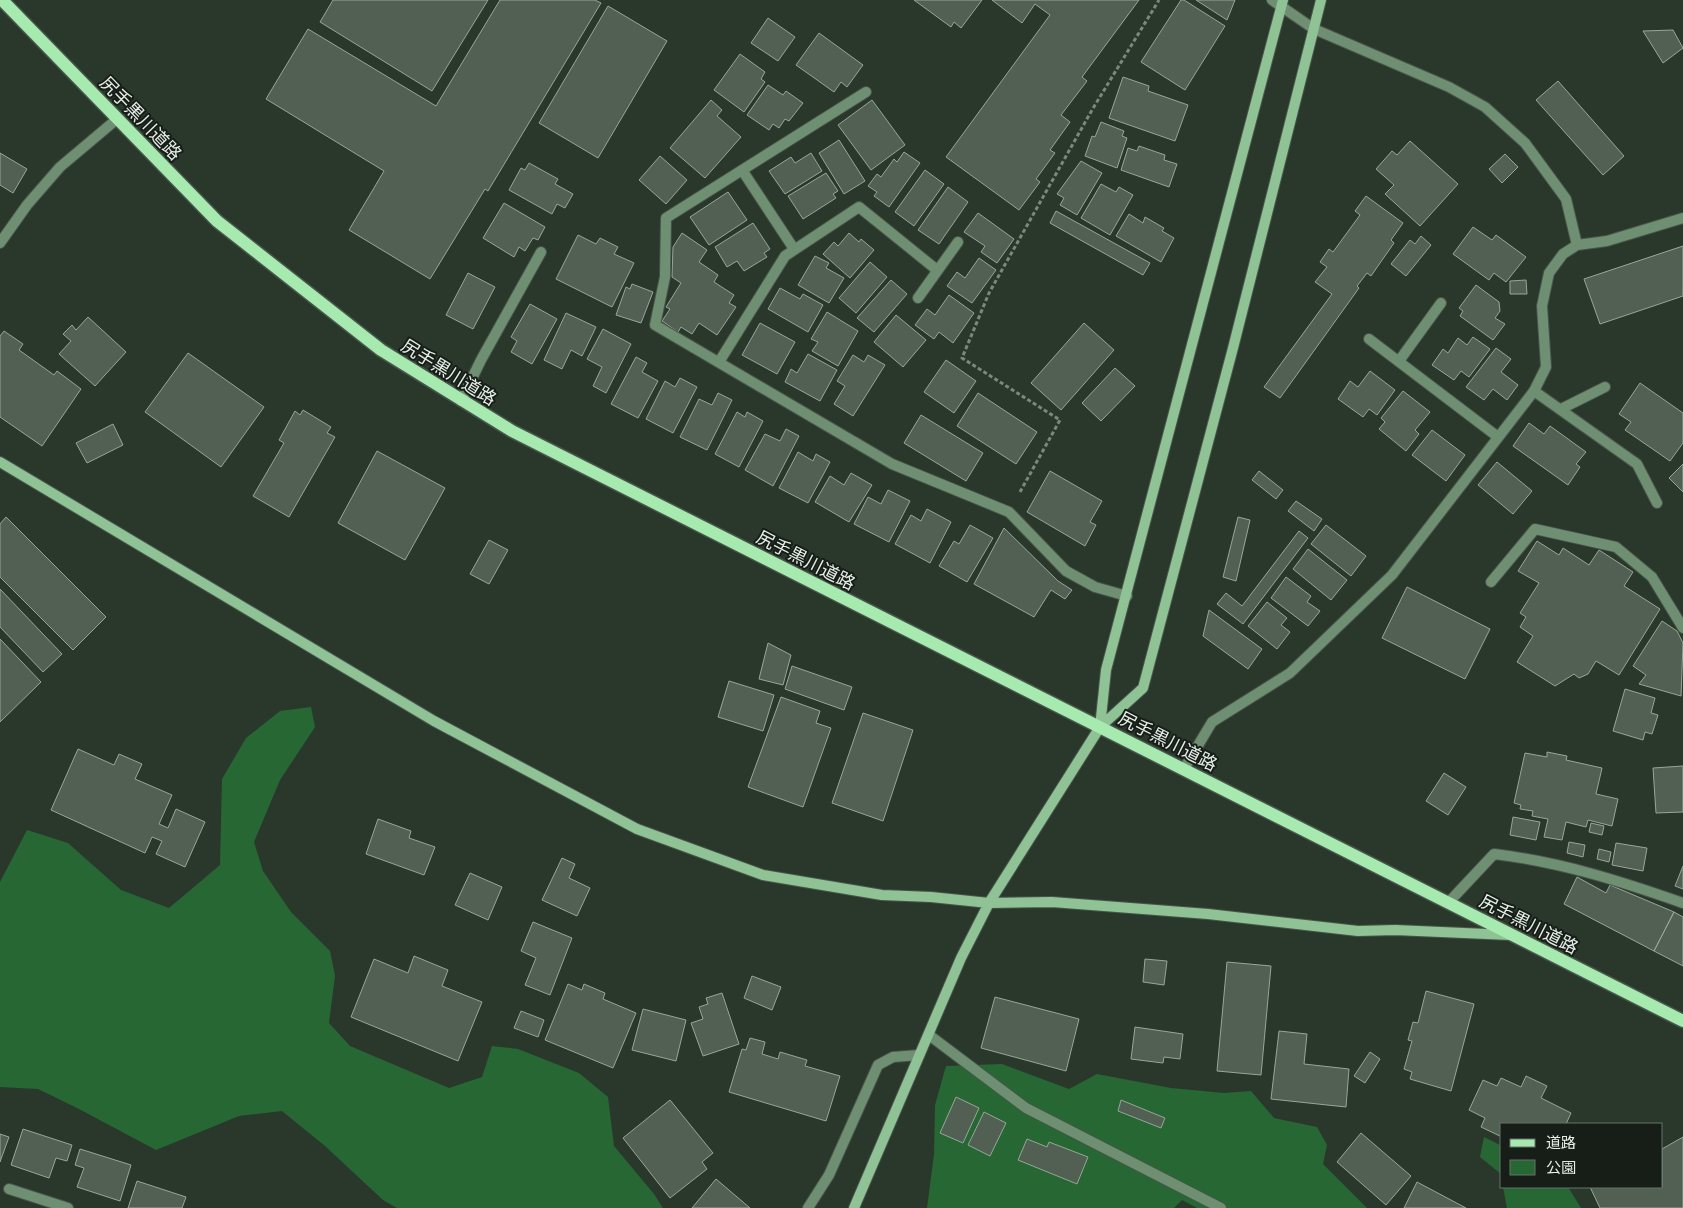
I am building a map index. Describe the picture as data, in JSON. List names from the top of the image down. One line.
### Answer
{"streets":{"main road":["尻手黒川道路"]},"legend":["道路","公園"]}
